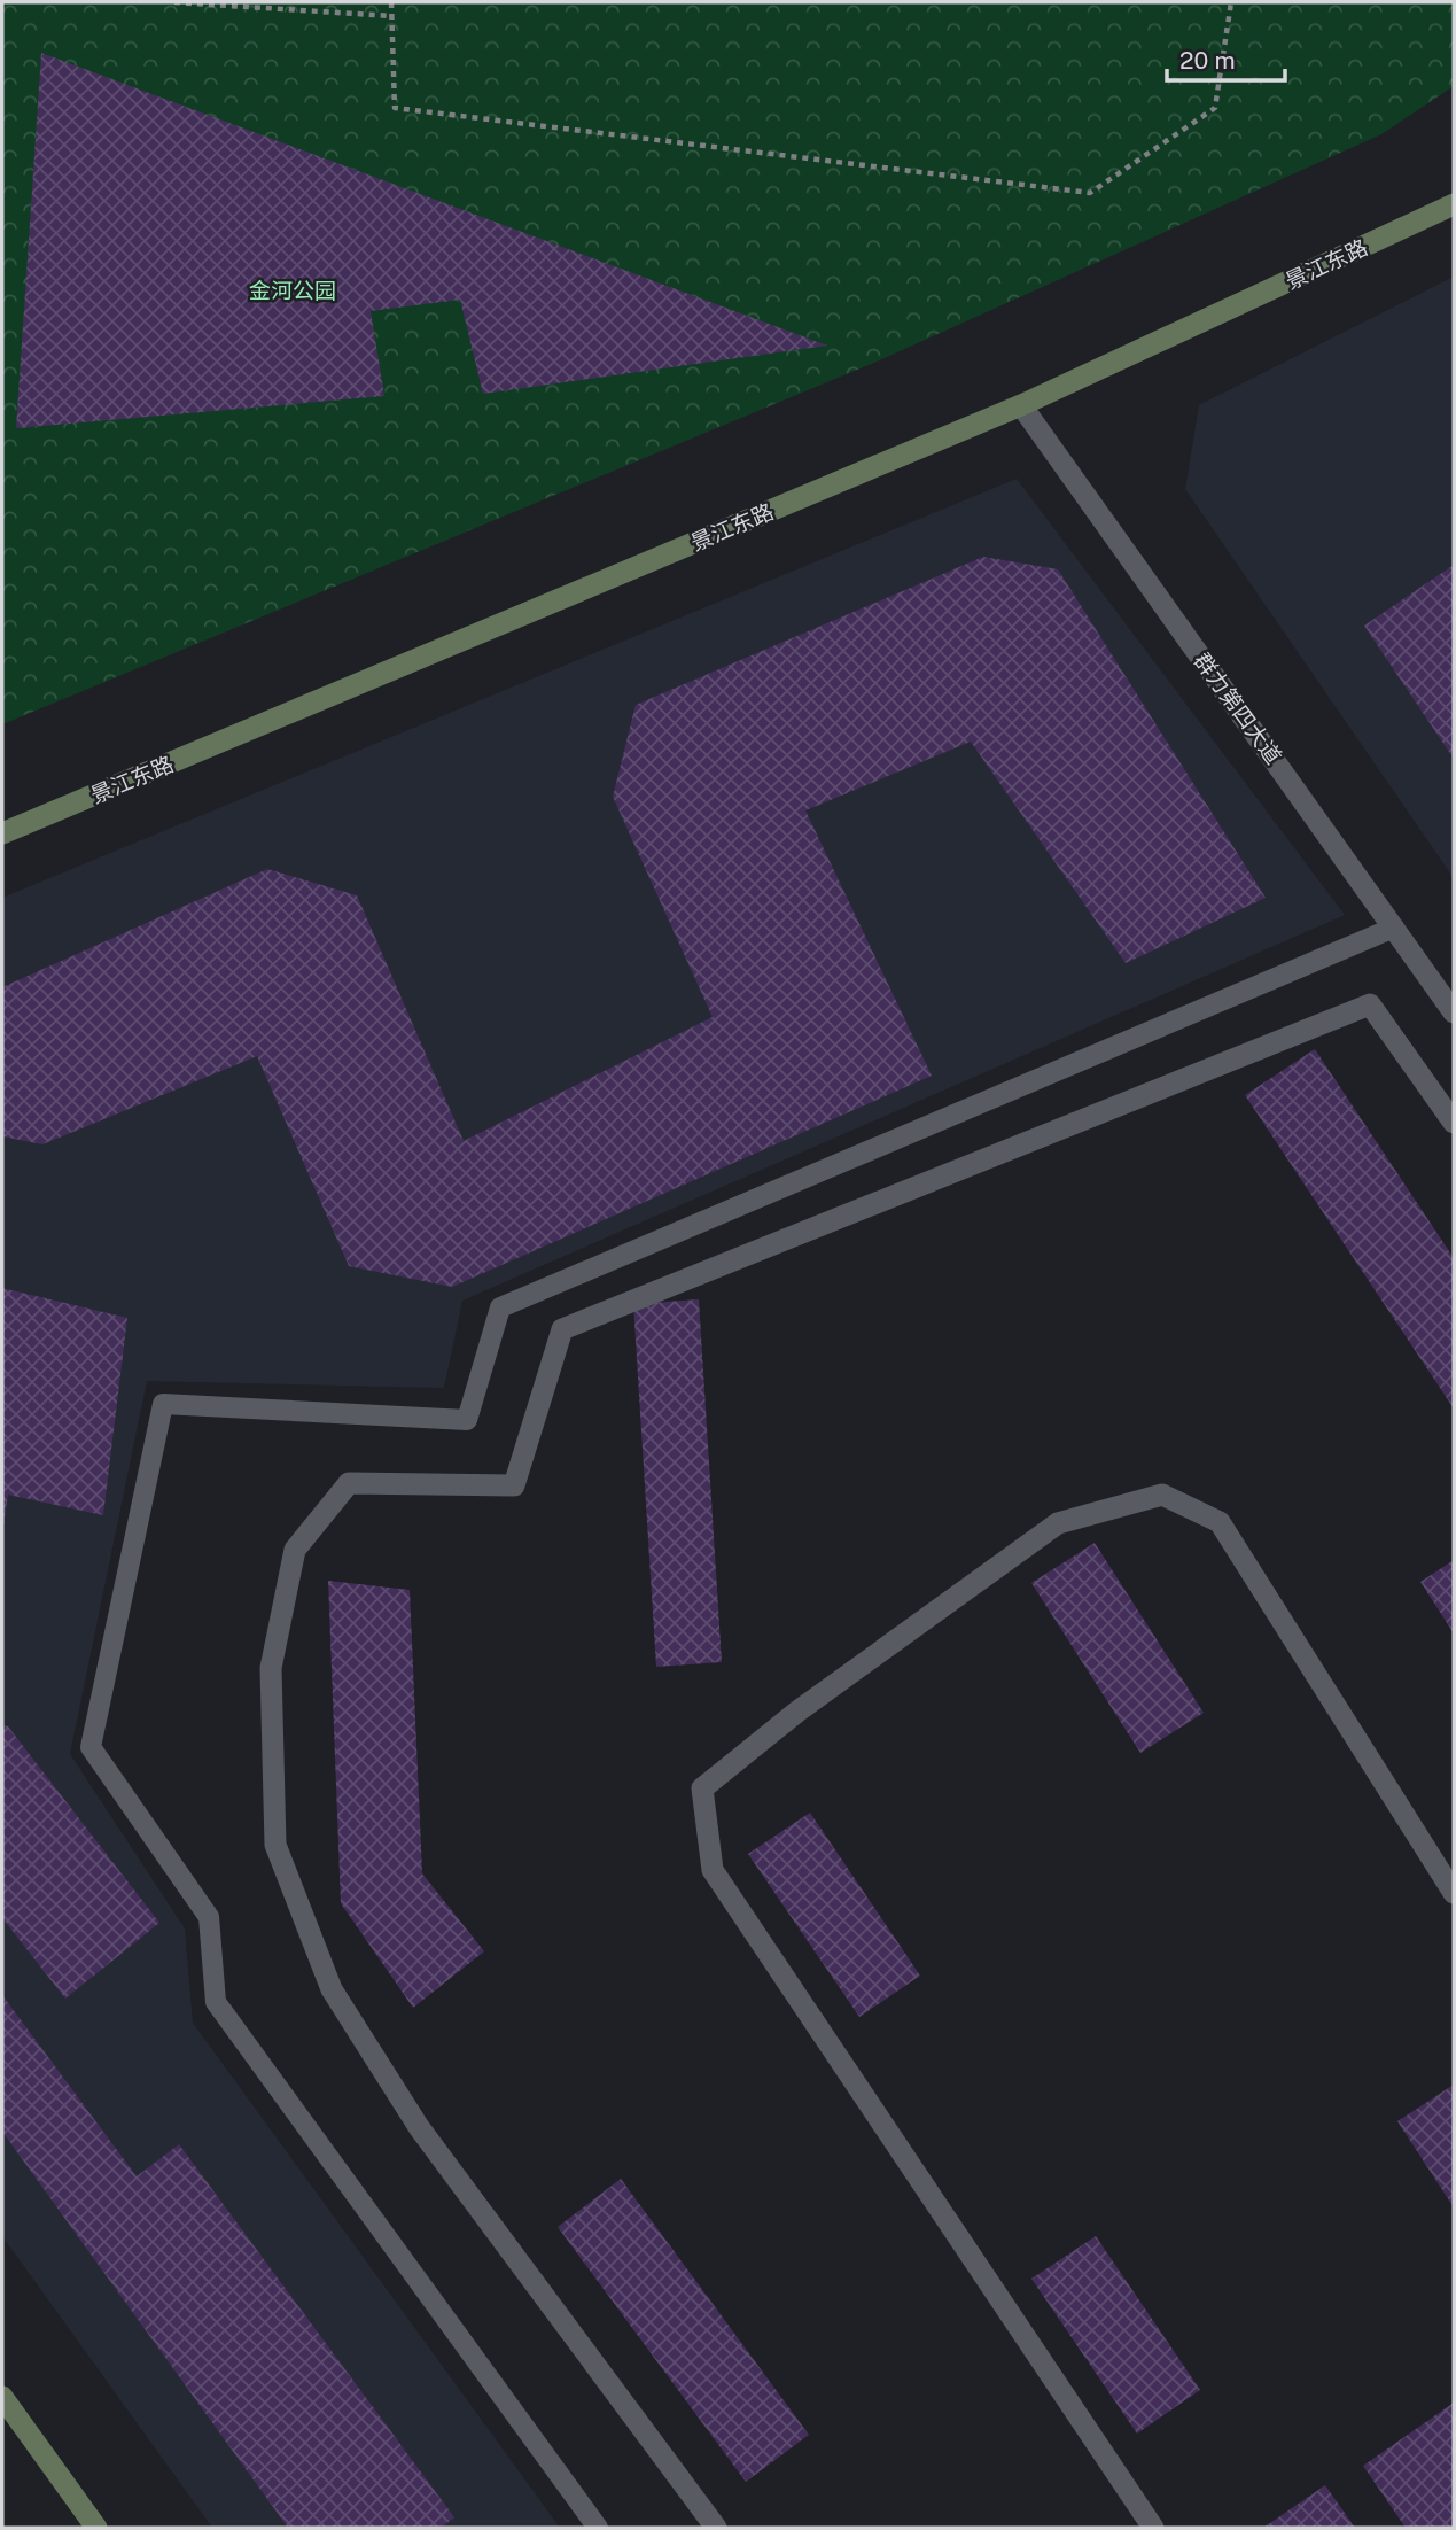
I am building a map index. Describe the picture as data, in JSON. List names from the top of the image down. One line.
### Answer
{"streets":{"main road":["景江东路"],"street":["群力第四大道"]},"crossings":[["景江东路","群力第四大道"]],"parks":["金河公园"],"scale_bar":"20 m"}
